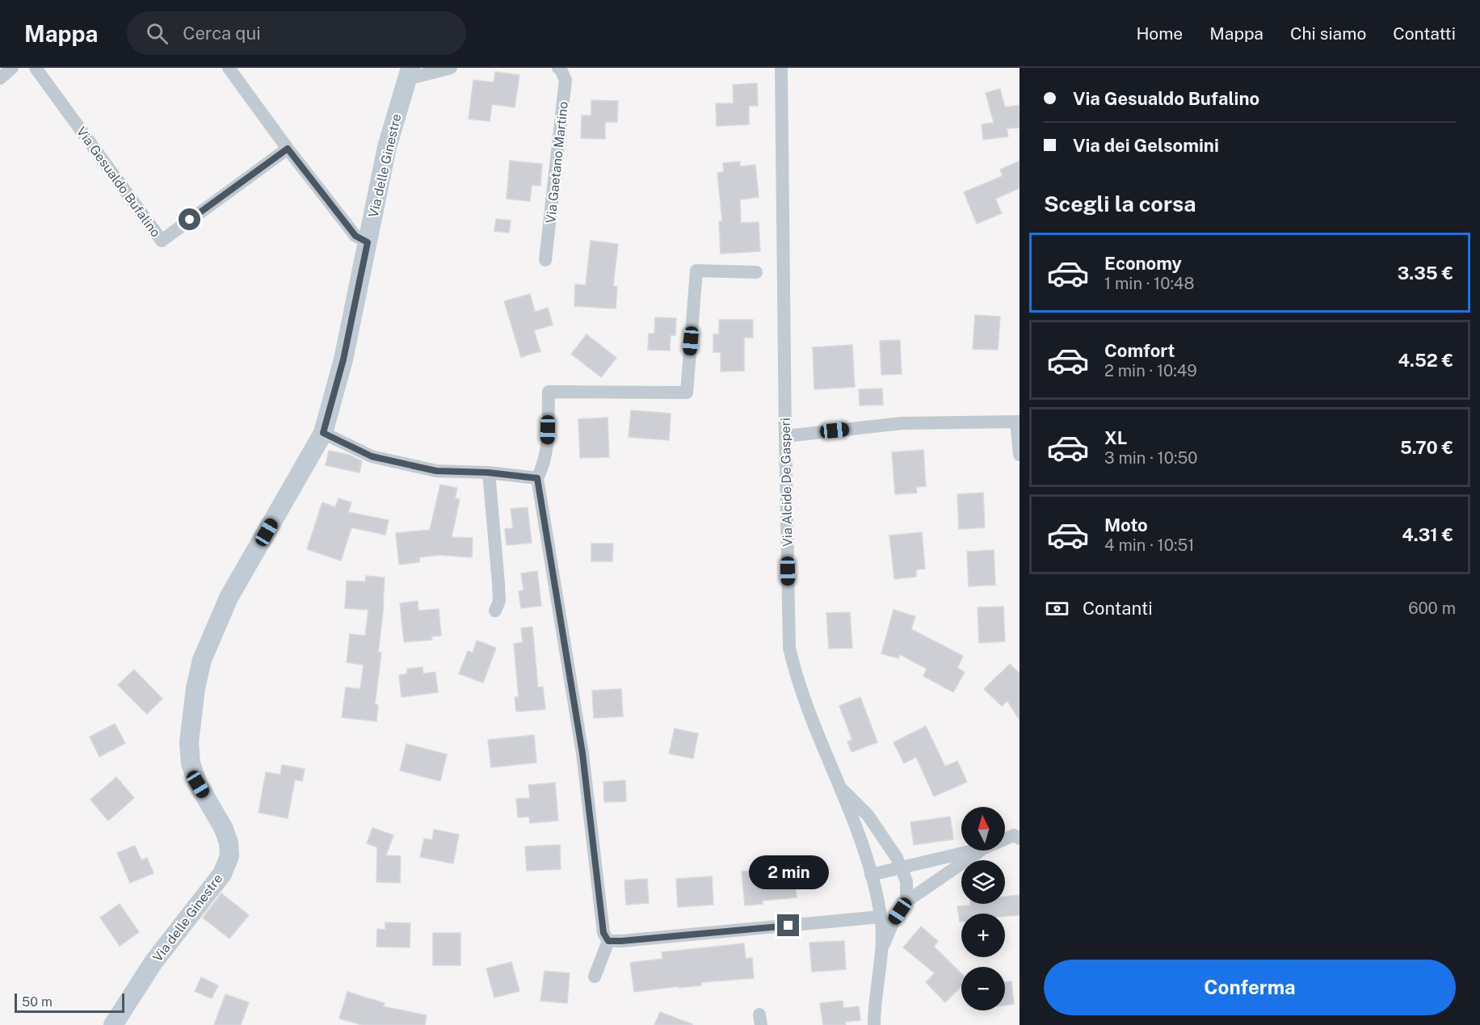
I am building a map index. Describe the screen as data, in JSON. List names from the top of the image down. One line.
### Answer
{"streets":{"street":["Via Gaetano Martino","Via delle Ginestre","Via Gesualdo Bufalino","Via Alcide De Gasperi"]},"scale_bar":"50 m","north":"top","page":{"header":"Mappa","search":"Cerca qui","nav":["Home","Mappa","Chi siamo","Contatti"],"banner":["Via Gesualdo Bufalino","Via dei Gelsomini"],"heading":"Scegli la corsa","list":[{"name":"Economy","note":"1 min · 10:48","value":"3.35 €"},{"name":"Comfort","note":"2 min · 10:49","value":"4.52 €"},{"name":"XL","note":"3 min · 10:50","value":"5.70 €"},{"name":"Moto","note":"4 min · 10:51","value":"4.31 €"}],"pay":["Contanti","600 m"],"map_buttons":["+","−"],"bubble":"2 min","buttons":"Conferma","scale":"50 m"}}
